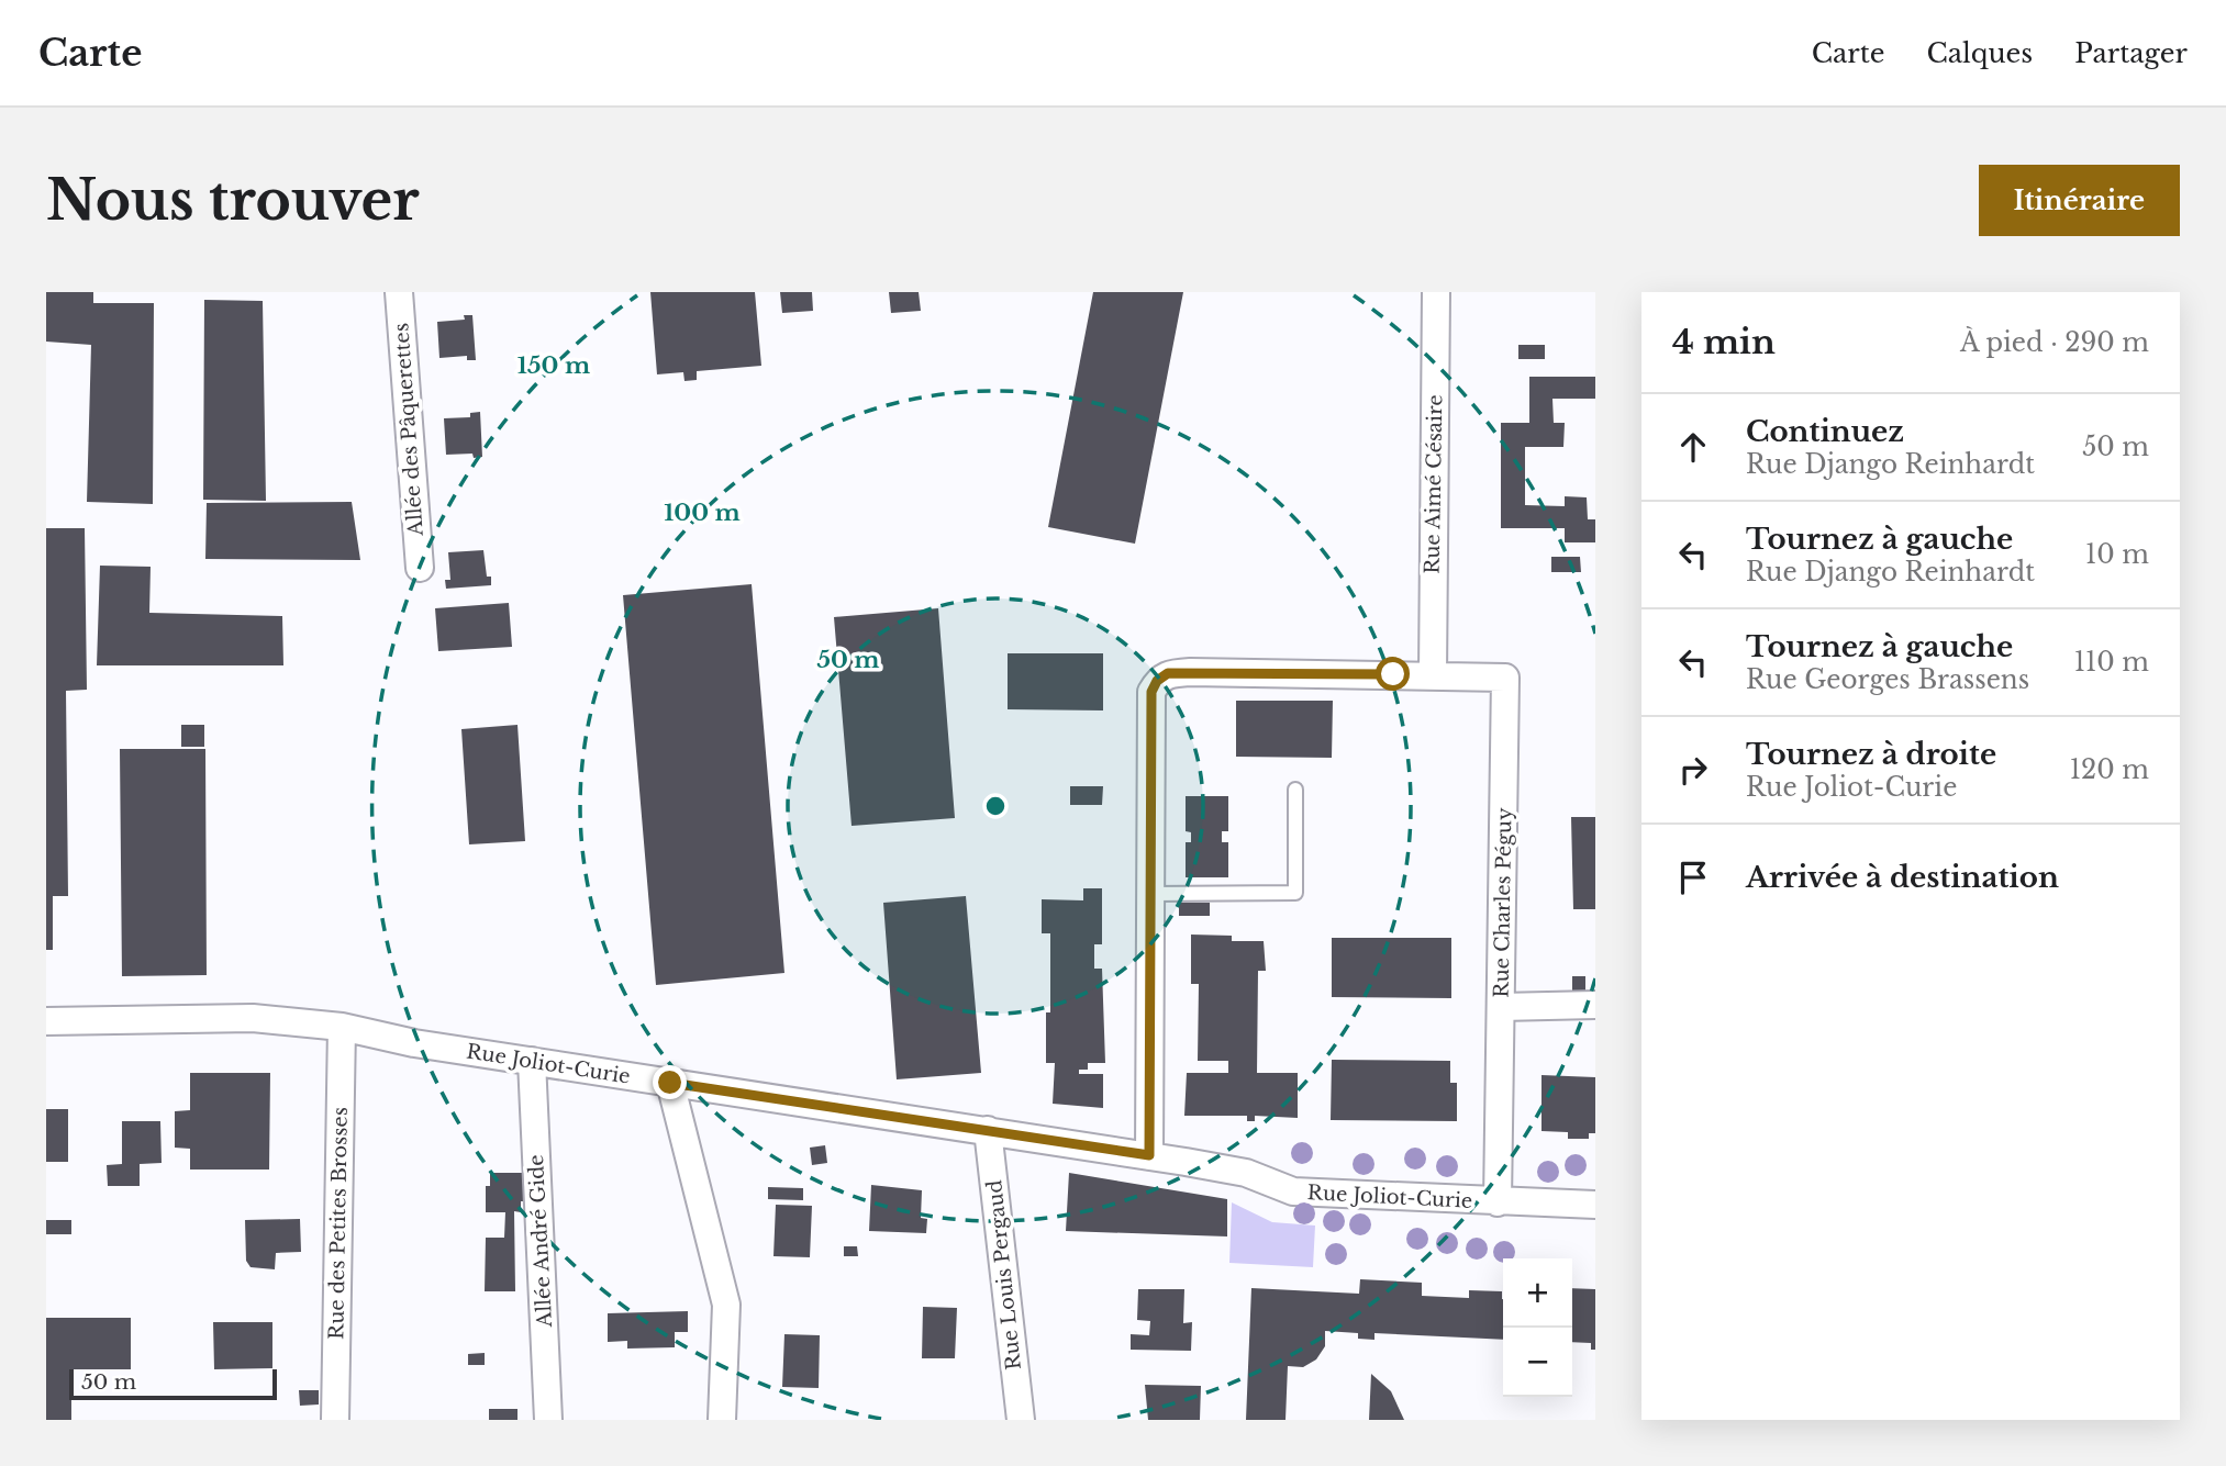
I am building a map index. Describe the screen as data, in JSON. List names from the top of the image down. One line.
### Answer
{"streets":{"street":["Allée des Pâquerettes","Rue Aimé Césaire","Rue Charles Péguy","Rue Joliot-Curie","Rue des Petites Brosses","Allée André Gide","Rue Louis Pergaud"]},"crossings":[["Rue Aimé Césaire","Rue Charles Péguy"],["Rue Charles Péguy","Rue Joliot-Curie"],["Rue Joliot-Curie","Rue des Petites Brosses"],["Rue Joliot-Curie","Allée André Gide"],["Rue Joliot-Curie","Rue Louis Pergaud"]],"scale_bar":"50 m","page":{"header":"Carte","nav":["Carte","Calques","Partager"],"buttons":"Itinéraire","title":"Nous trouver","heading":["4 min","À pied · 290 m"],"list":[["Continuez","Rue Django Reinhardt","50 m"],["Tournez à gauche","Rue Django Reinhardt","10 m"],["Tournez à gauche","Rue Georges Brassens","110 m"],["Tournez à droite","Rue Joliot-Curie","120 m"],"Arrivée à destination"],"map_buttons":["+","−"],"scale":"50 m"},"rings":["150 m","100 m","50 m"]}
